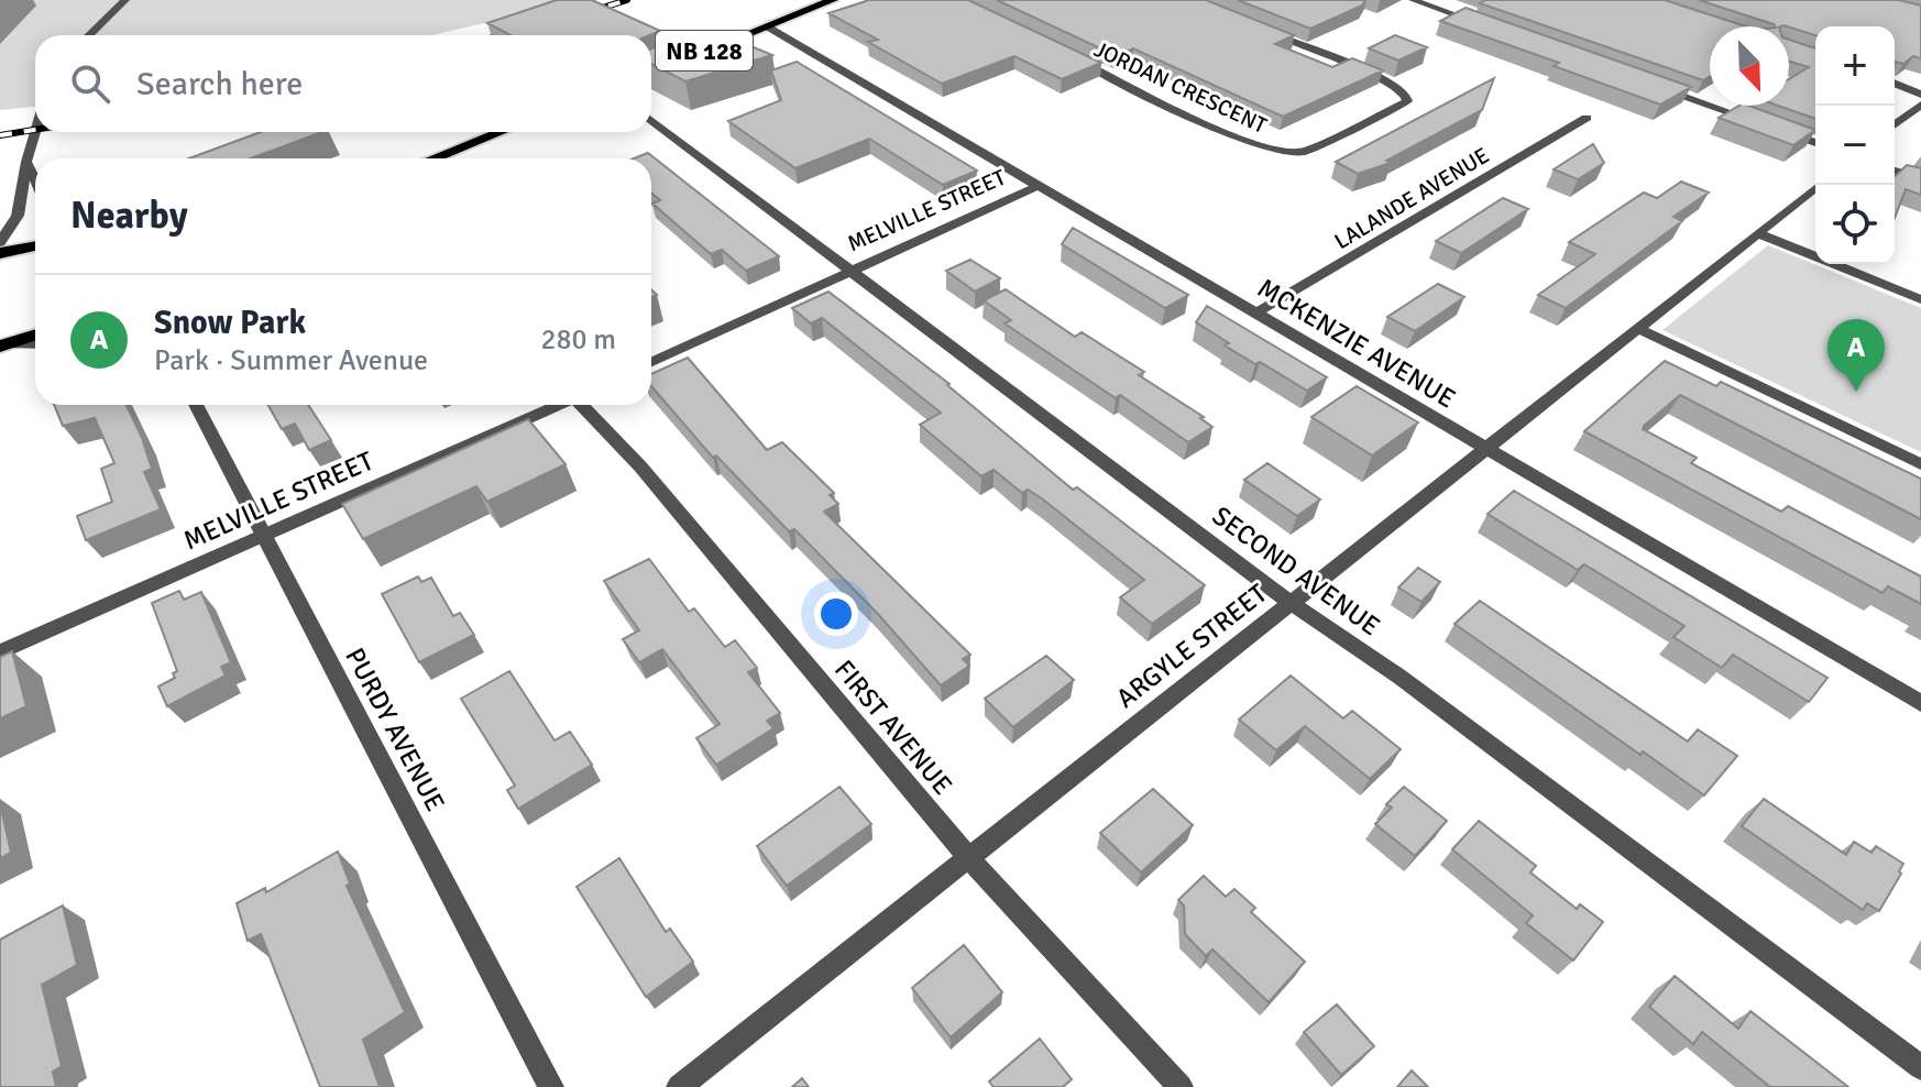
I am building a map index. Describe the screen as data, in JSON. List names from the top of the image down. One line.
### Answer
{"streets":{"main road":["NB 128"],"street":["JORDAN CRESCENT","LALANDE AVENUE","MELVILLE STREET","MCKENZIE AVENUE","SECOND AVENUE","ARGYLE STREET","FIRST AVENUE","PURDY AVENUE"]},"crossings":[["NB 128","MCKENZIE AVENUE"],["LALANDE AVENUE","MCKENZIE AVENUE"],["MELVILLE STREET","MCKENZIE AVENUE"],["MELVILLE STREET","SECOND AVENUE"],["MELVILLE STREET","PURDY AVENUE"],["MCKENZIE AVENUE","ARGYLE STREET"],["SECOND AVENUE","ARGYLE STREET"],["ARGYLE STREET","FIRST AVENUE"]],"north":"bottom right","page":{"map_buttons":["+","−"],"search":"Search here","heading":"Nearby","list":[{"mark":"A","name":"Snow Park","note":"Park · Summer Avenue","value":"280 m"}],"pins":"A"}}
